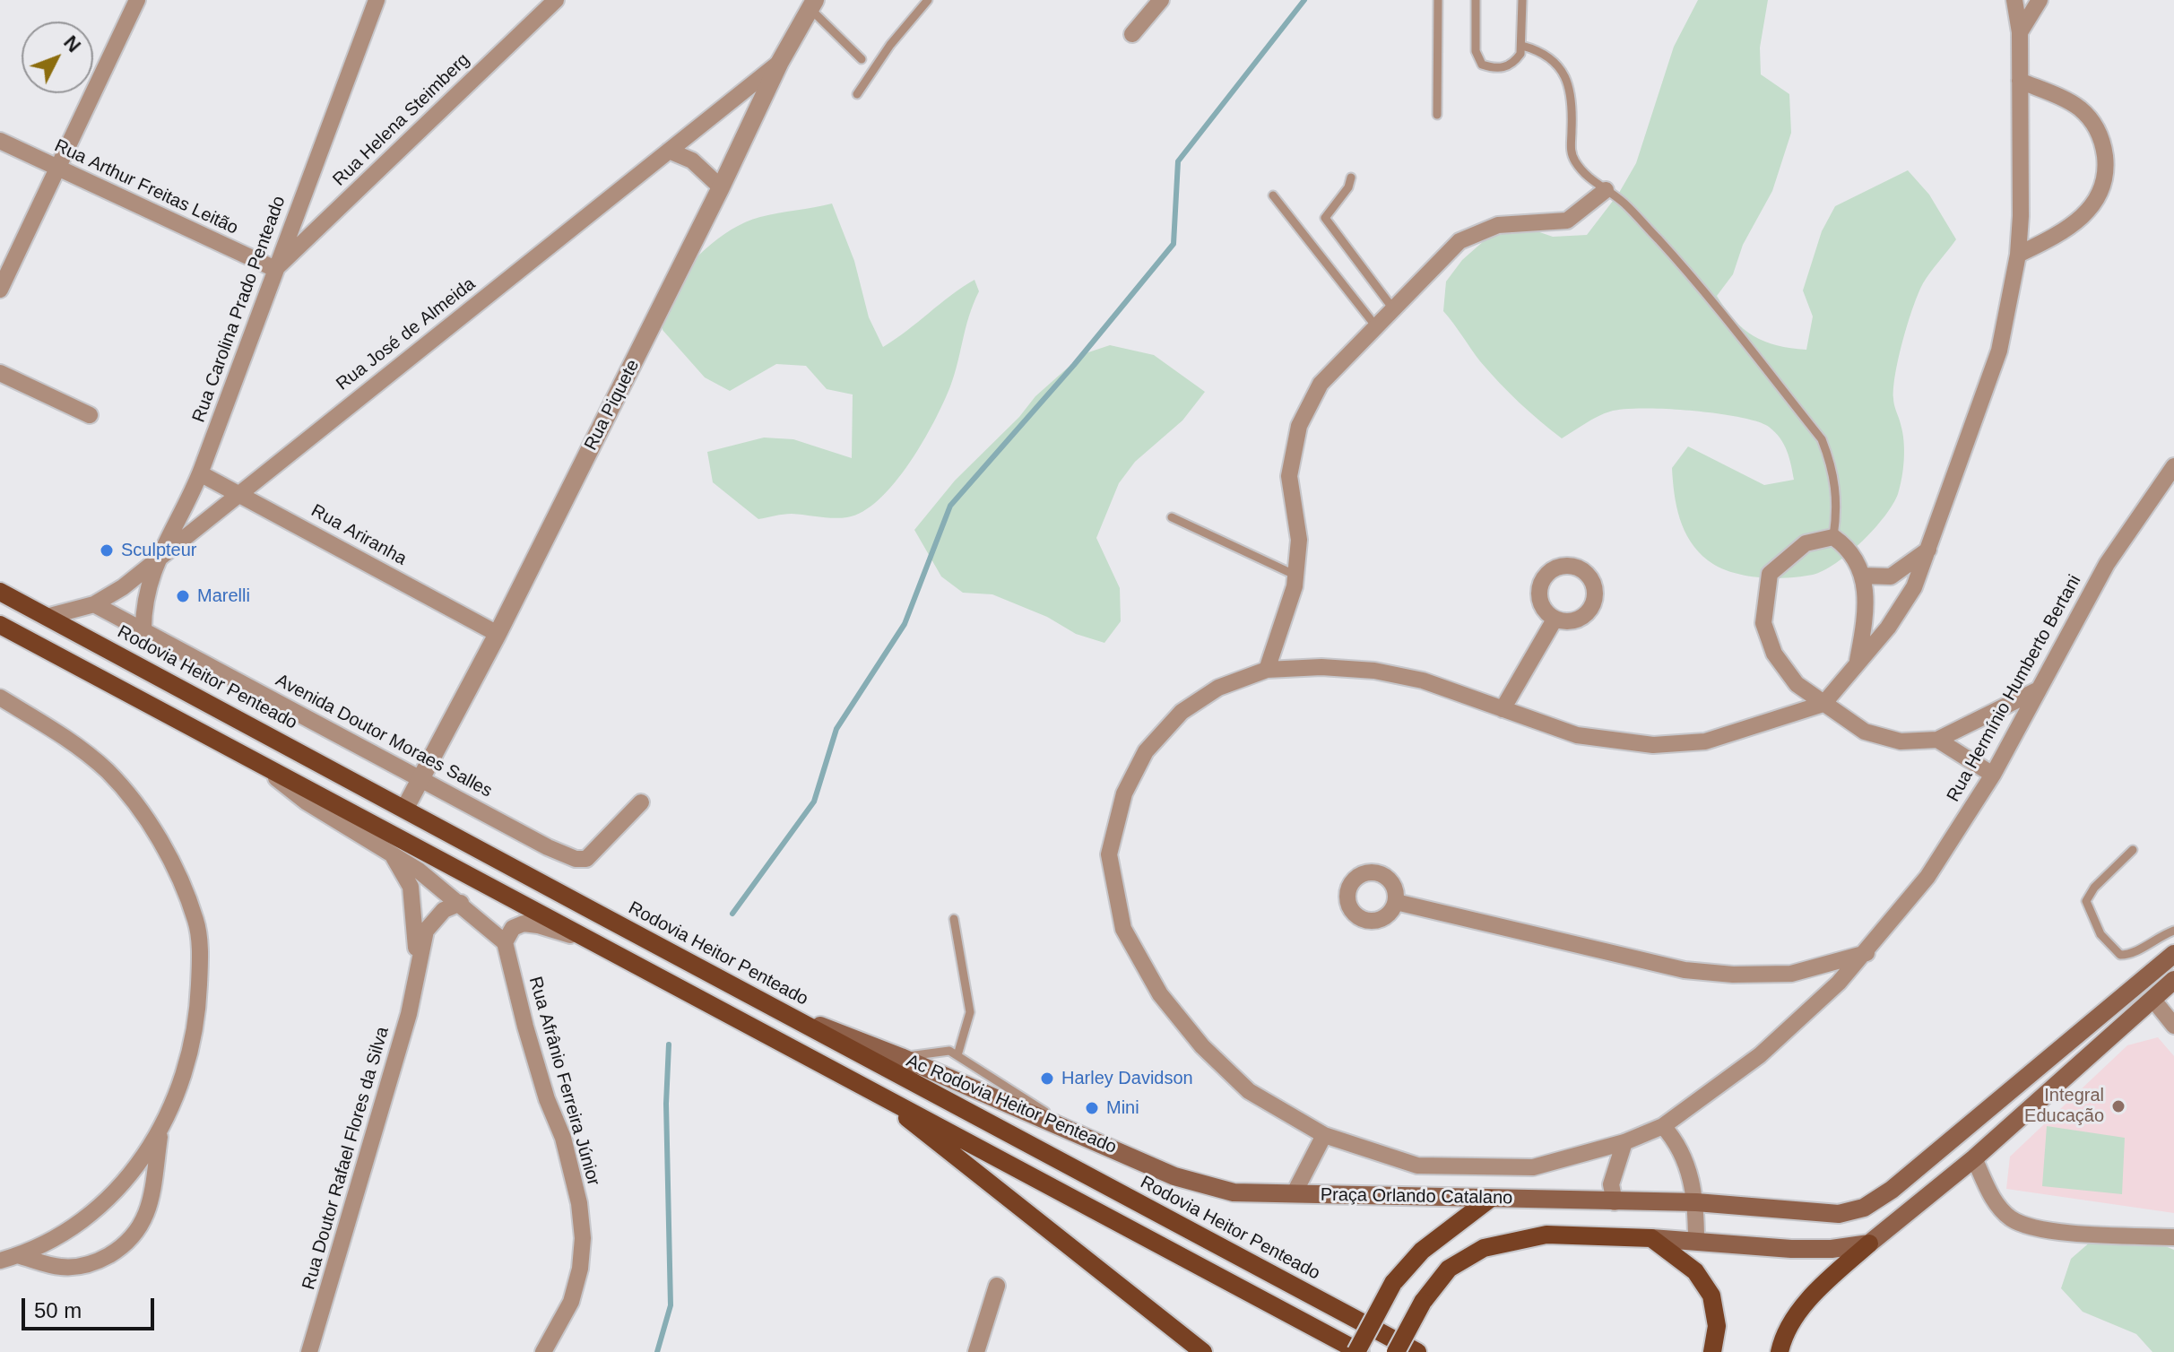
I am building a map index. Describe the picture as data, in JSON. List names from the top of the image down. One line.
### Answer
{"streets":{"main road":["Rodovia Heitor Penteado","Ac Rodovia Heitor Penteado","Praça Orlando Catalano"],"street":["Rua Helena Steimberg","Rua Arthur Freitas Leitão","Rua Carolina Prado Penteado","Rua José de Almeida","Rua Piquete","Rua Ariranha","Rua Hermínio Humberto Bertani","Avenida Doutor Moraes Salles","Rua Afrânio Ferreira Júnior","Rua Doutor Rafael Flores da Silva"]},"crossings":[["Rua Helena Steimberg","Rua Arthur Freitas Leitão"],["Rua Helena Steimberg","Rua Carolina Prado Penteado"],["Rua Arthur Freitas Leitão","Rua Carolina Prado Penteado"],["Rua Carolina Prado Penteado","Rua José de Almeida"],["Rua Carolina Prado Penteado","Rua Ariranha"],["Rua Carolina Prado Penteado","Avenida Doutor Moraes Salles"],["Rua José de Almeida","Rua Piquete"],["Rua José de Almeida","Rua Ariranha"],["Rua José de Almeida","Rodovia Heitor Penteado"],["Rua José de Almeida","Avenida Doutor Moraes Salles"],["Rua Piquete","Rua Ariranha"],["Rua Piquete","Rodovia Heitor Penteado"],["Rua Piquete","Avenida Doutor Moraes Salles"],["Rodovia Heitor Penteado","Ac Rodovia Heitor Penteado"],["Rua Hermínio Humberto Bertani","Praça Orlando Catalano"],["Ac Rodovia Heitor Penteado","Praça Orlando Catalano"]],"places":["Sculpteur","Marelli","Harley Davidson","Integral Educação","Mini"],"scale_bar":"50 m","north":"top right"}
